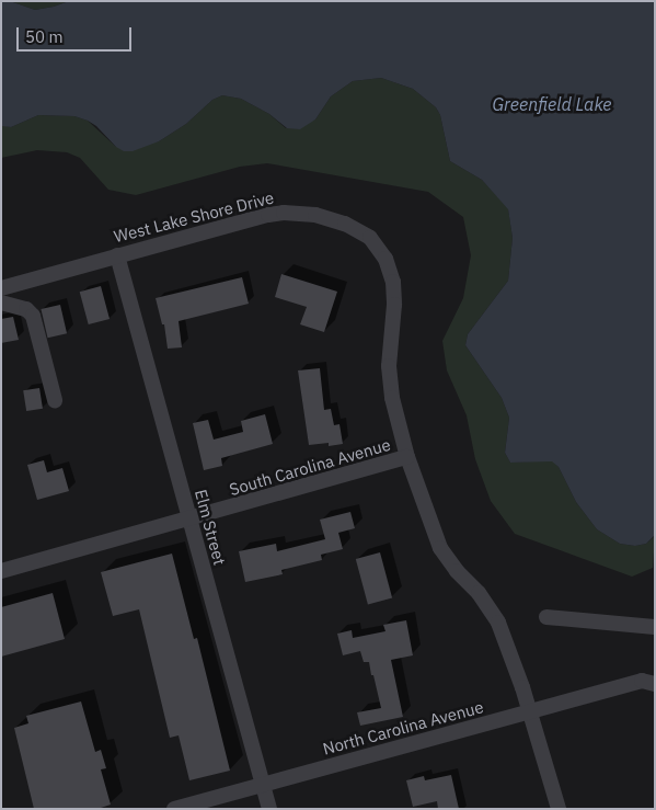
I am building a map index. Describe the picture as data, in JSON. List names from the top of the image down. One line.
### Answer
{"streets":{"street":["West Lake Shore Drive","South Carolina Avenue","Elm Street","North Carolina Avenue"]},"crossings":[["West Lake Shore Drive","South Carolina Avenue"],["West Lake Shore Drive","Elm Street"],["West Lake Shore Drive","North Carolina Avenue"],["South Carolina Avenue","Elm Street"],["Elm Street","North Carolina Avenue"]],"water":["Greenfield Lake"],"scale_bar":"50 m"}
